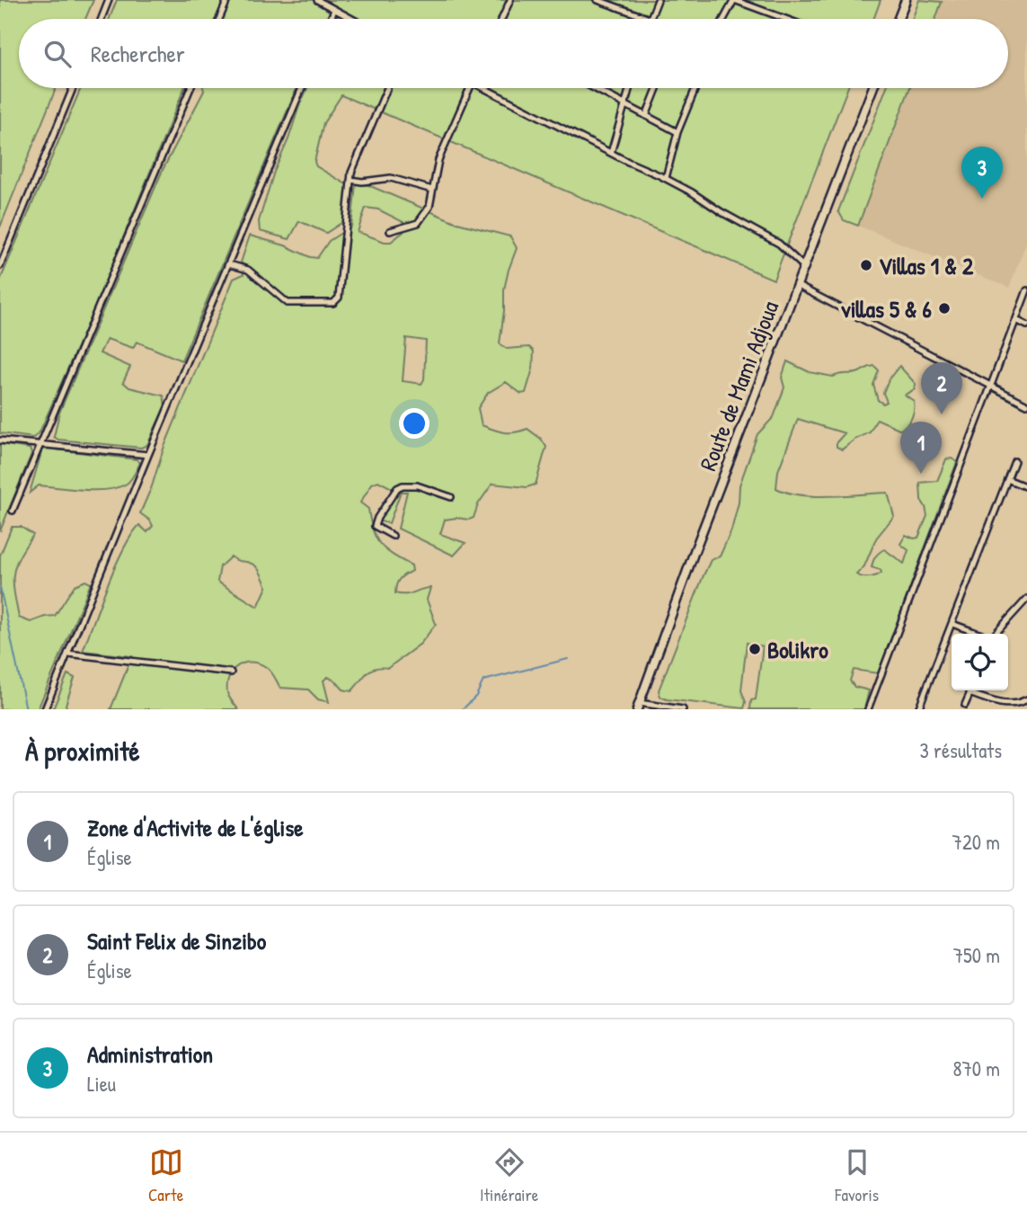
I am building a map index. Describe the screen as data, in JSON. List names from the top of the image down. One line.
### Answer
{"streets":{"street":["Route de Mami Adjoua"]},"places":["Villas 1 & 2","villas 5 & 6","Bolikro"],"page":{"search":"Rechercher","pins":["3","2","1"],"heading":["À proximité","3 résultats"],"list":[{"mark":"1","name":"Zone d'Activite de L'église","note":"Église","value":"720 m"},{"mark":"2","name":"Saint Felix de Sinzibo","note":"Église","value":"750 m"},{"mark":"3","name":"Administration","note":"Lieu","value":"870 m"}],"nav":["Carte","Itinéraire","Favoris"]}}
